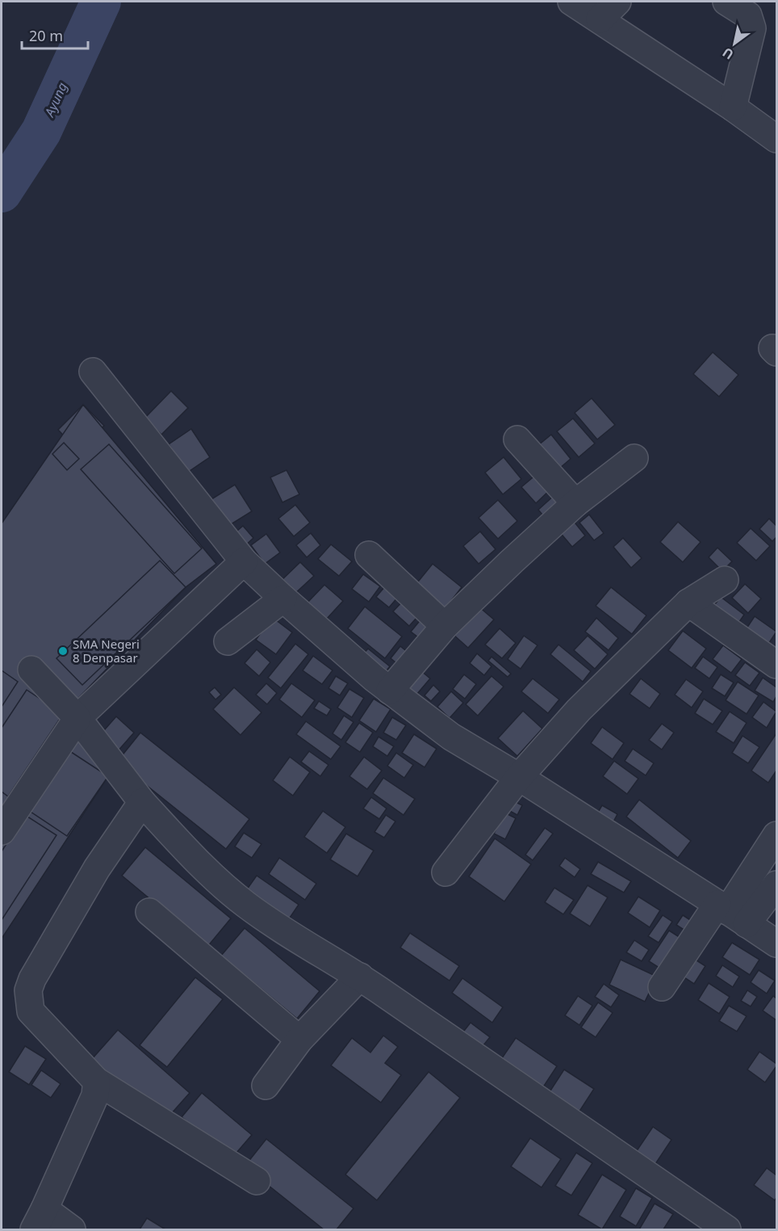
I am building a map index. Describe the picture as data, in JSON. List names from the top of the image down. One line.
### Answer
{"water":["Ayung"],"places":["SMA Negeri 8 Denpasar"],"scale_bar":"20 m","north":"bottom left"}
